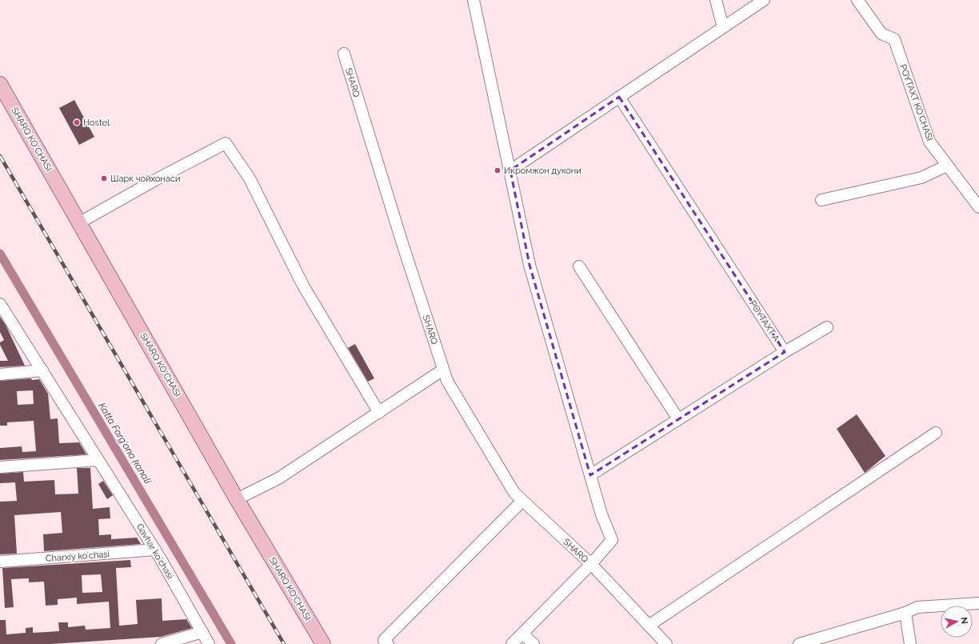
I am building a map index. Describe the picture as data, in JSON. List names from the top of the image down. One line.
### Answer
{"streets":{"main road":["SHARQ KO'CHASI"],"street":["SHARQ","POYTAXT KO'CHASI","POYTAXT A","Gavhar koʻchasi","Charxiy koʻchasi"]},"crossings":[["Gavhar koʻchasi","Charxiy koʻchasi"]],"water":["Katta Farg'ona kanali"],"places":["Hostel","Икромжон дукони","Шарк чойхонаси"],"north":"right"}
